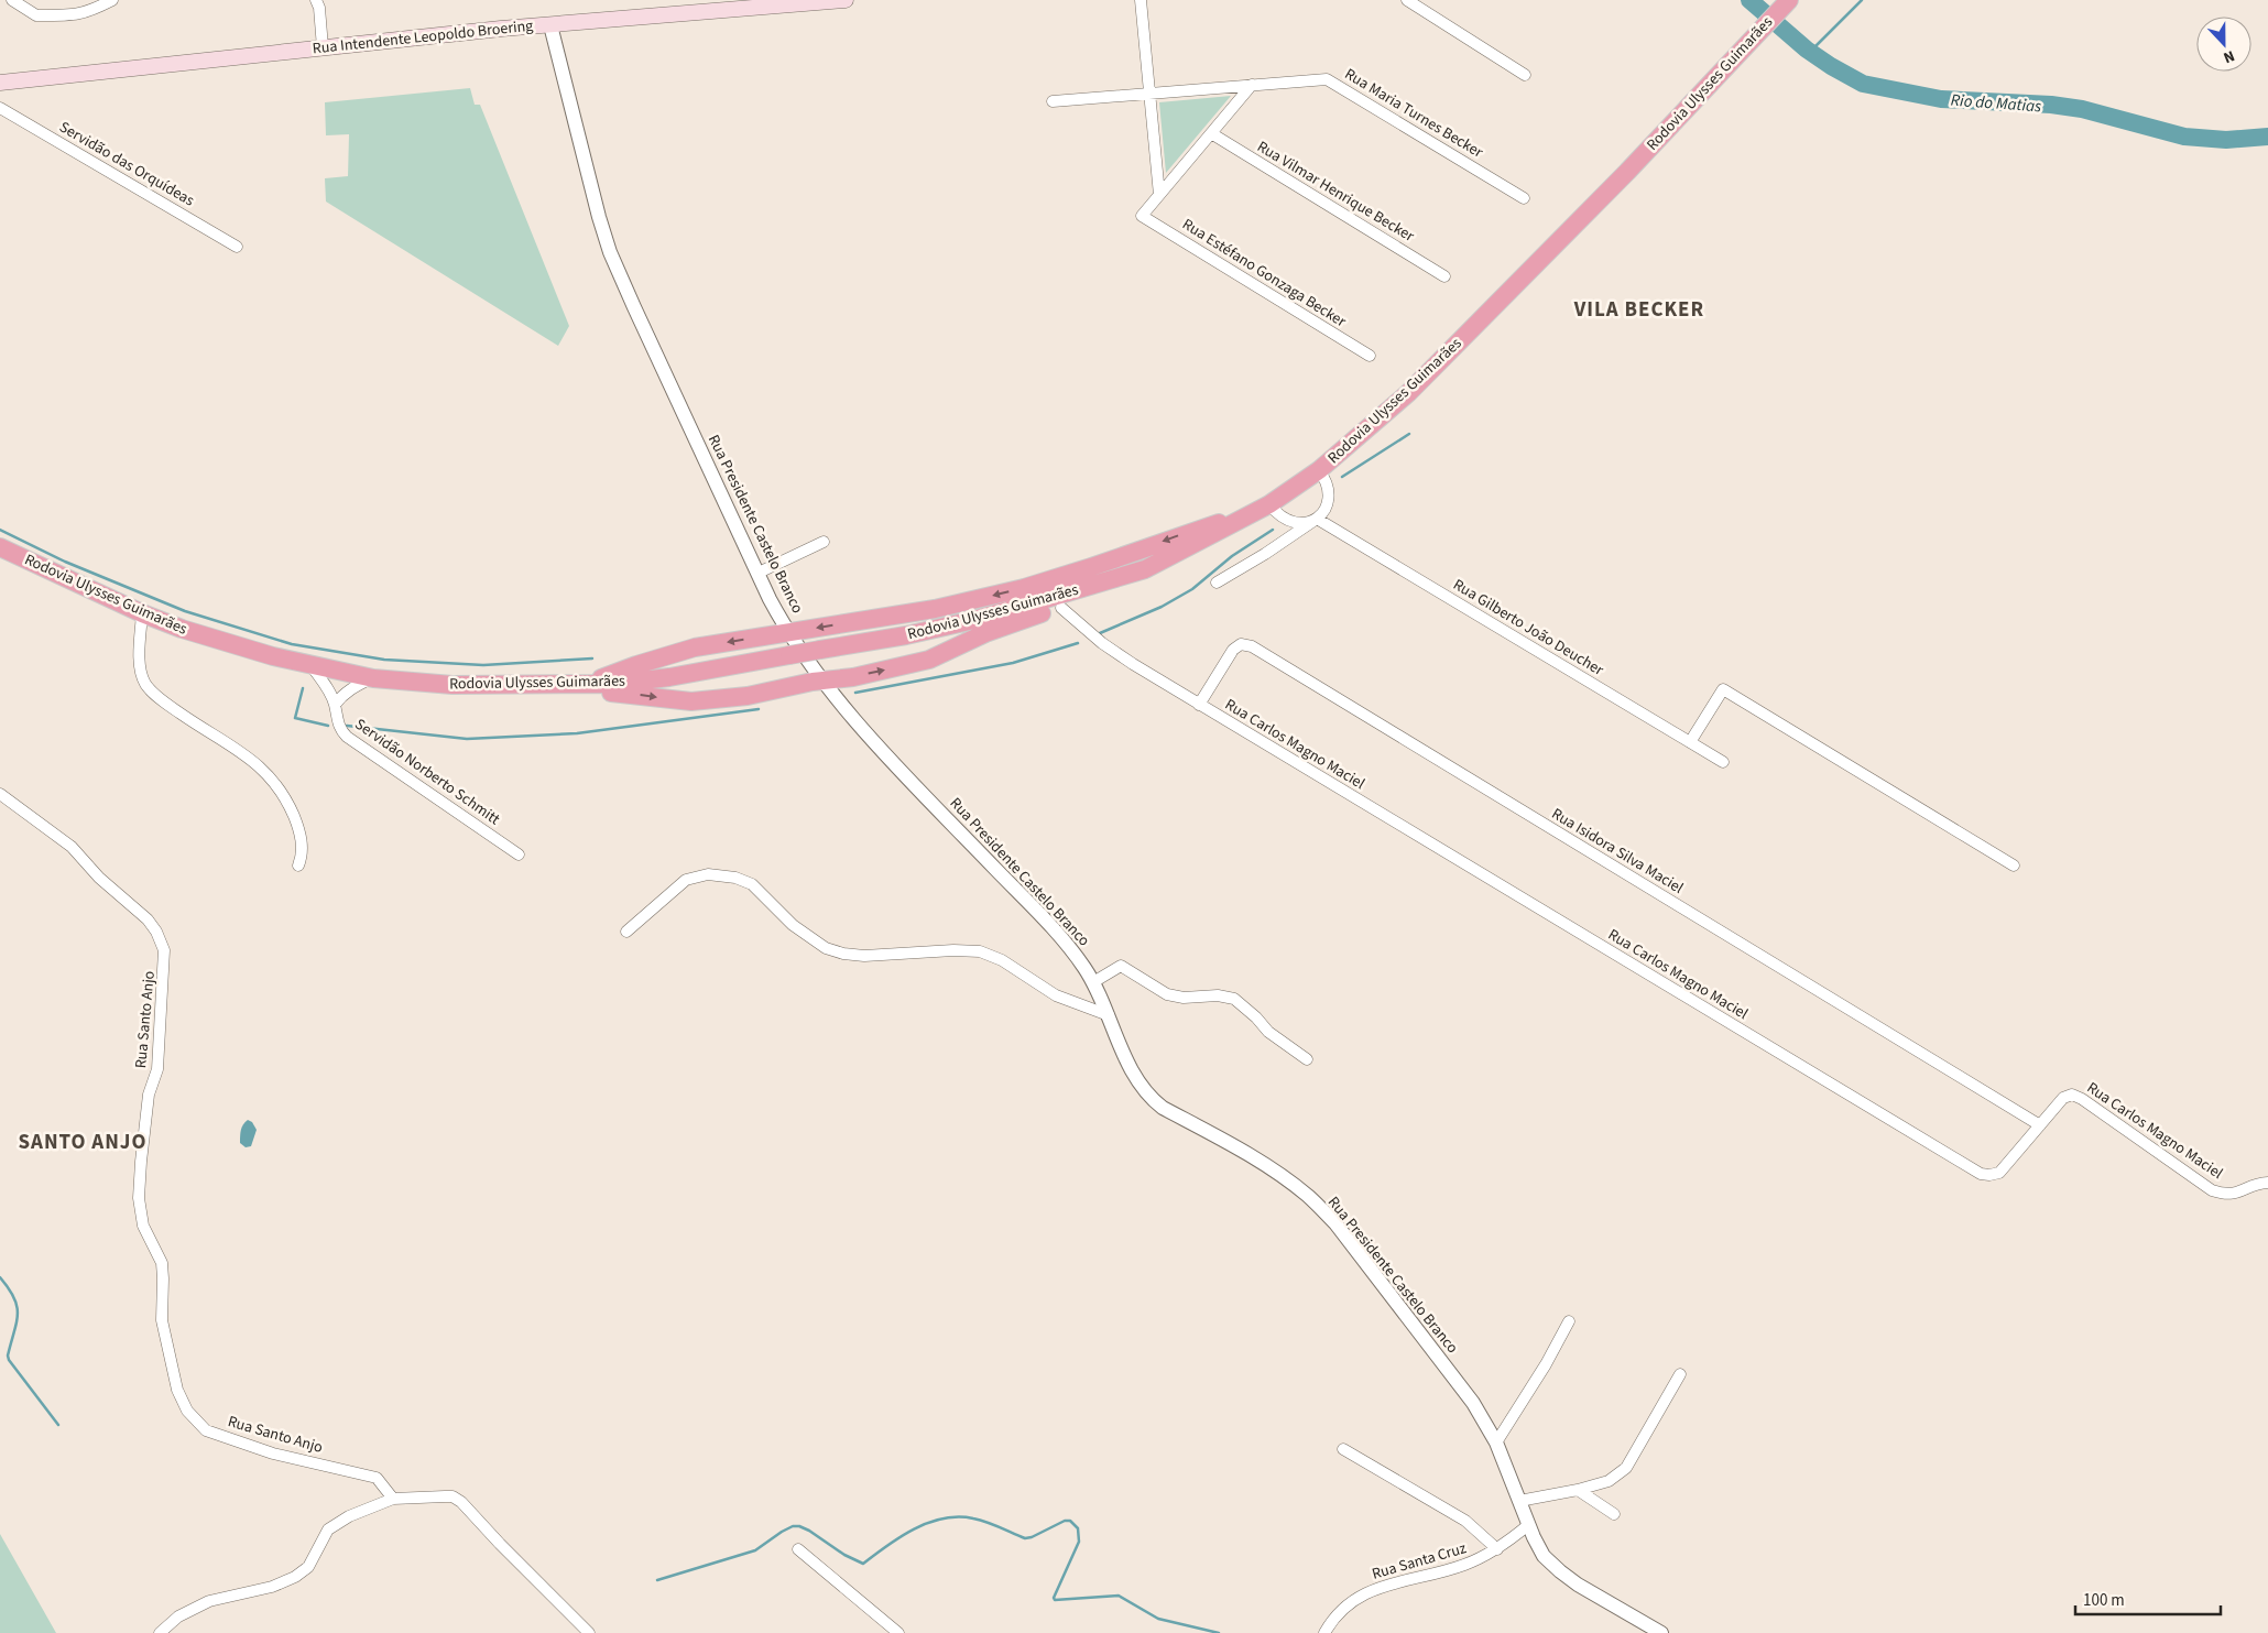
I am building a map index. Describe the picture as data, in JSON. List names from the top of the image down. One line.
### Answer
{"streets":{"highway":["Rodovia Ulysses Guimarães"],"main road":["Rua Intendente Leopoldo Broering"],"street":["Rua Maria Turnes Becker","Servidão das Orquídeas","Rua Vilmar Henrique Becker","Rua Estéfano Gonzaga Becker","Rua Presidente Castelo Branco","Rua Gilberto João Deucher","Rua Carlos Magno Maciel","Servidão Norberto Schmitt","Rua Isidora Silva Maciel","Rua Santo Anjo","Rua Santa Cruz"]},"crossings":[["Rua Intendente Leopoldo Broering","Rua Presidente Castelo Branco"],["Rodovia Ulysses Guimarães","Servidão Norberto Schmitt"],["Rua Presidente Castelo Branco","Rua Santa Cruz"],["Rua Carlos Magno Maciel","Rua Isidora Silva Maciel"]],"districts":["VILA BECKER","SANTO ANJO"],"water":["Rio do Matias"],"scale_bar":"100 m","north":"bottom"}
